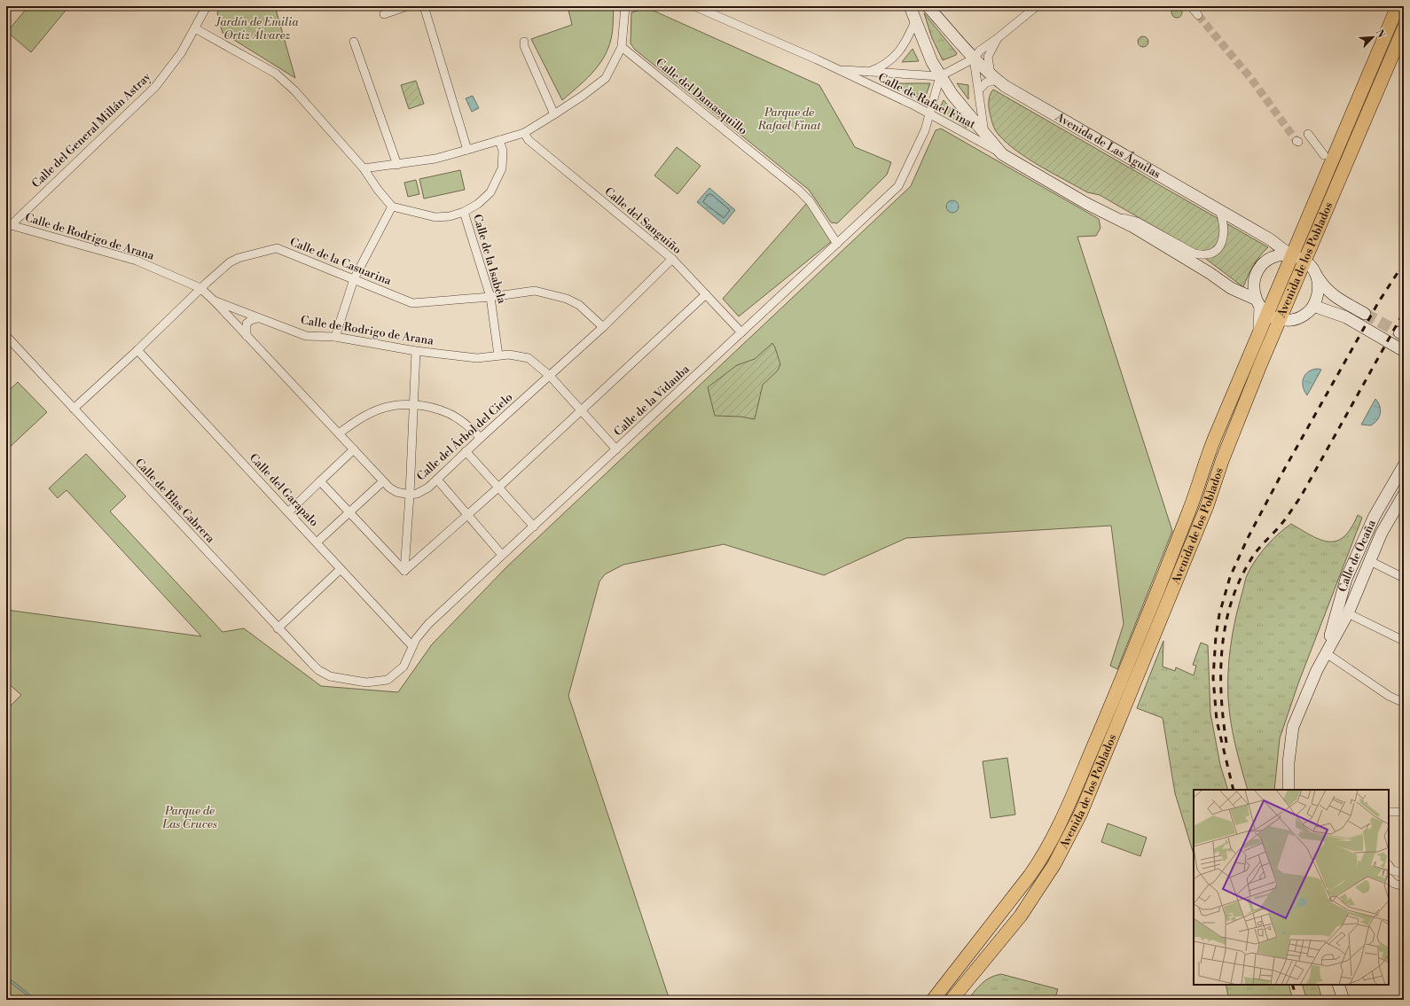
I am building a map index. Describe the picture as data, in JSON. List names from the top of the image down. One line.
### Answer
{"streets":{"main road":["Avenida de los Poblados"],"street":["Calle del Damasquillo","Calle de Rafael Finat","Calle del General Millán Astray","Avenida de Las Águilas","Calle del Sanguiño","Calle de Rodrigo de Arana","Calle de la Isabela","Calle de la Casuarina","Calle de la Vidauba","Calle del Árbol del Cielo","Calle del Garapalo","Calle de Blas Cabrera","Calle de Ocaña"]},"crossings":[["Calle del Damasquillo","Calle de la Vidauba"],["Calle de Rafael Finat","Calle de la Vidauba"],["Calle del General Millán Astray","Calle de Rodrigo de Arana"],["Avenida de Las Águilas","Avenida de los Poblados"],["Calle del Sanguiño","Calle de la Vidauba"],["Calle del Sanguiño","Calle del Árbol del Cielo"],["Calle de Rodrigo de Arana","Calle de la Isabela"],["Calle de Rodrigo de Arana","Calle de la Casuarina"],["Calle de Rodrigo de Arana","Calle de la Vidauba"],["Calle de Rodrigo de Arana","Calle del Árbol del Cielo"],["Calle de la Isabela","Calle de la Casuarina"],["Calle de la Casuarina","Calle del Árbol del Cielo"],["Calle de la Casuarina","Calle del Garapalo"],["Calle de la Casuarina","Calle de Blas Cabrera"],["Calle de la Vidauba","Calle del Garapalo"],["Calle de la Vidauba","Calle de Blas Cabrera"]],"parks":["Jardín de Emilia Ortiz Álvarez","Parque de Rafael Finat","Parque de Las Cruces"],"north":"top right"}
